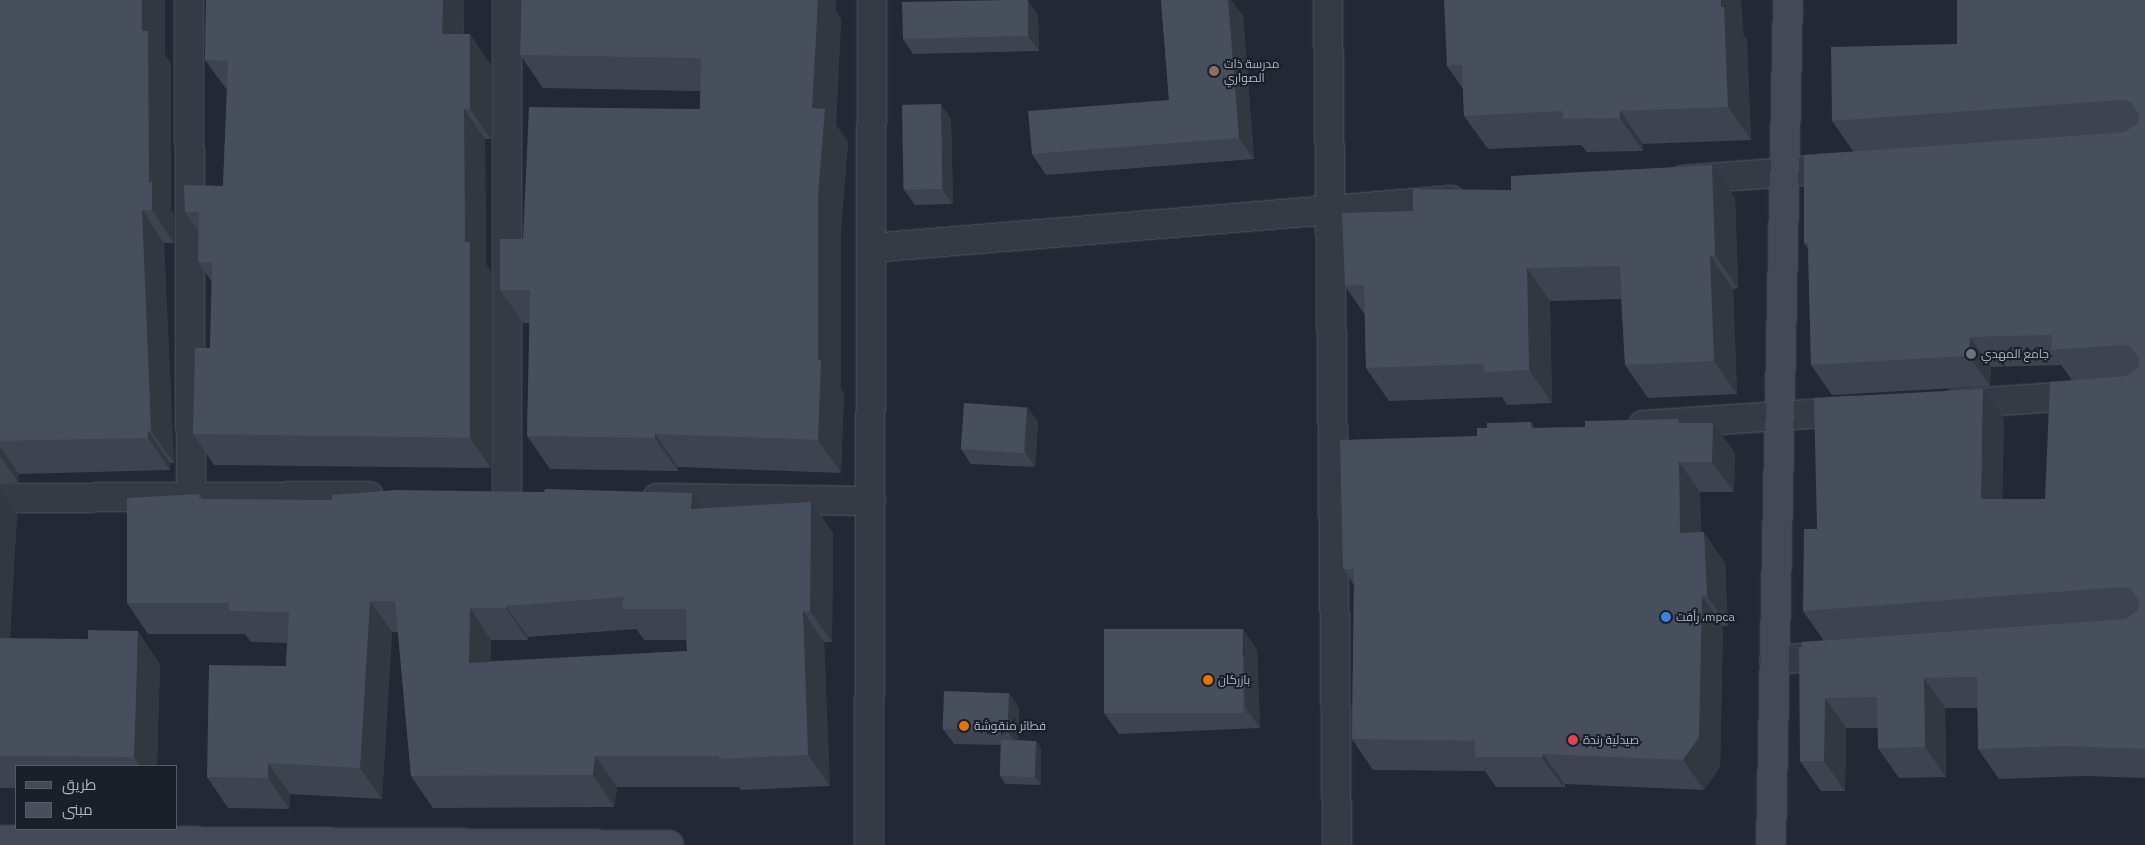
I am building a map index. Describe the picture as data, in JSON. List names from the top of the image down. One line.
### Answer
{"places":["مدرسة ذات الصواري","جامع المهدي","رأفت ،mpca","بازركان","فطائر منقوشة","صيدلية رندة"],"legend":["طريق","مبنى"]}
